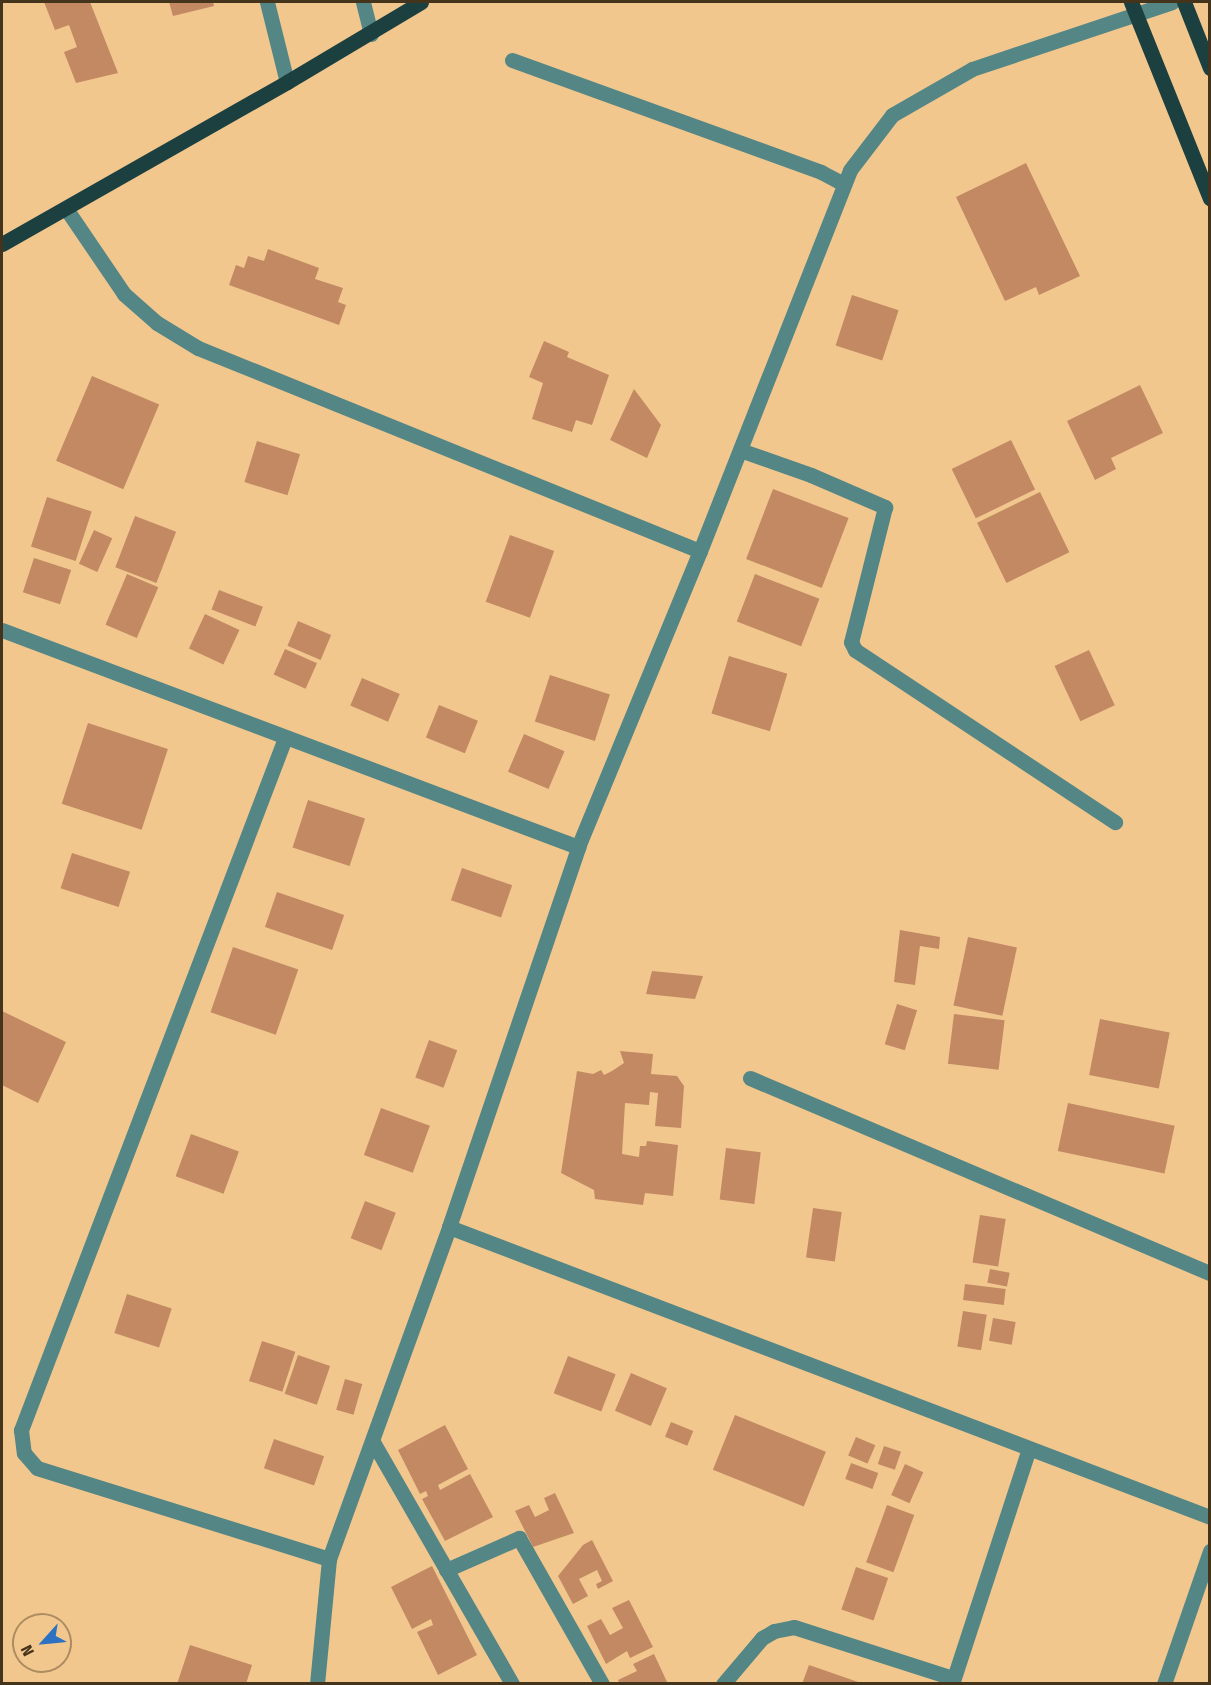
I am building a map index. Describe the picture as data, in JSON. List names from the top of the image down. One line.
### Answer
{"north":"bottom left"}
